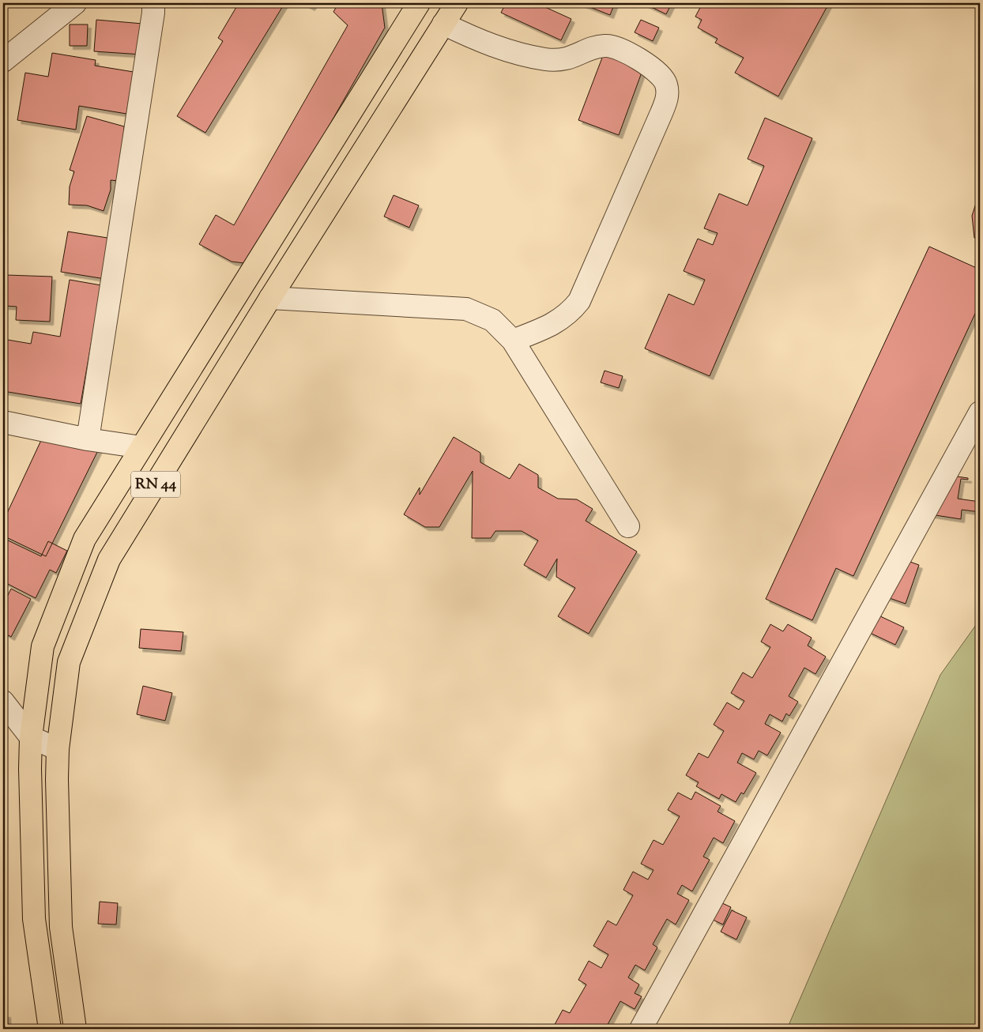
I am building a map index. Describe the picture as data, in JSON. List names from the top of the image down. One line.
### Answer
{"streets":{"main road":["RN 44"]}}
